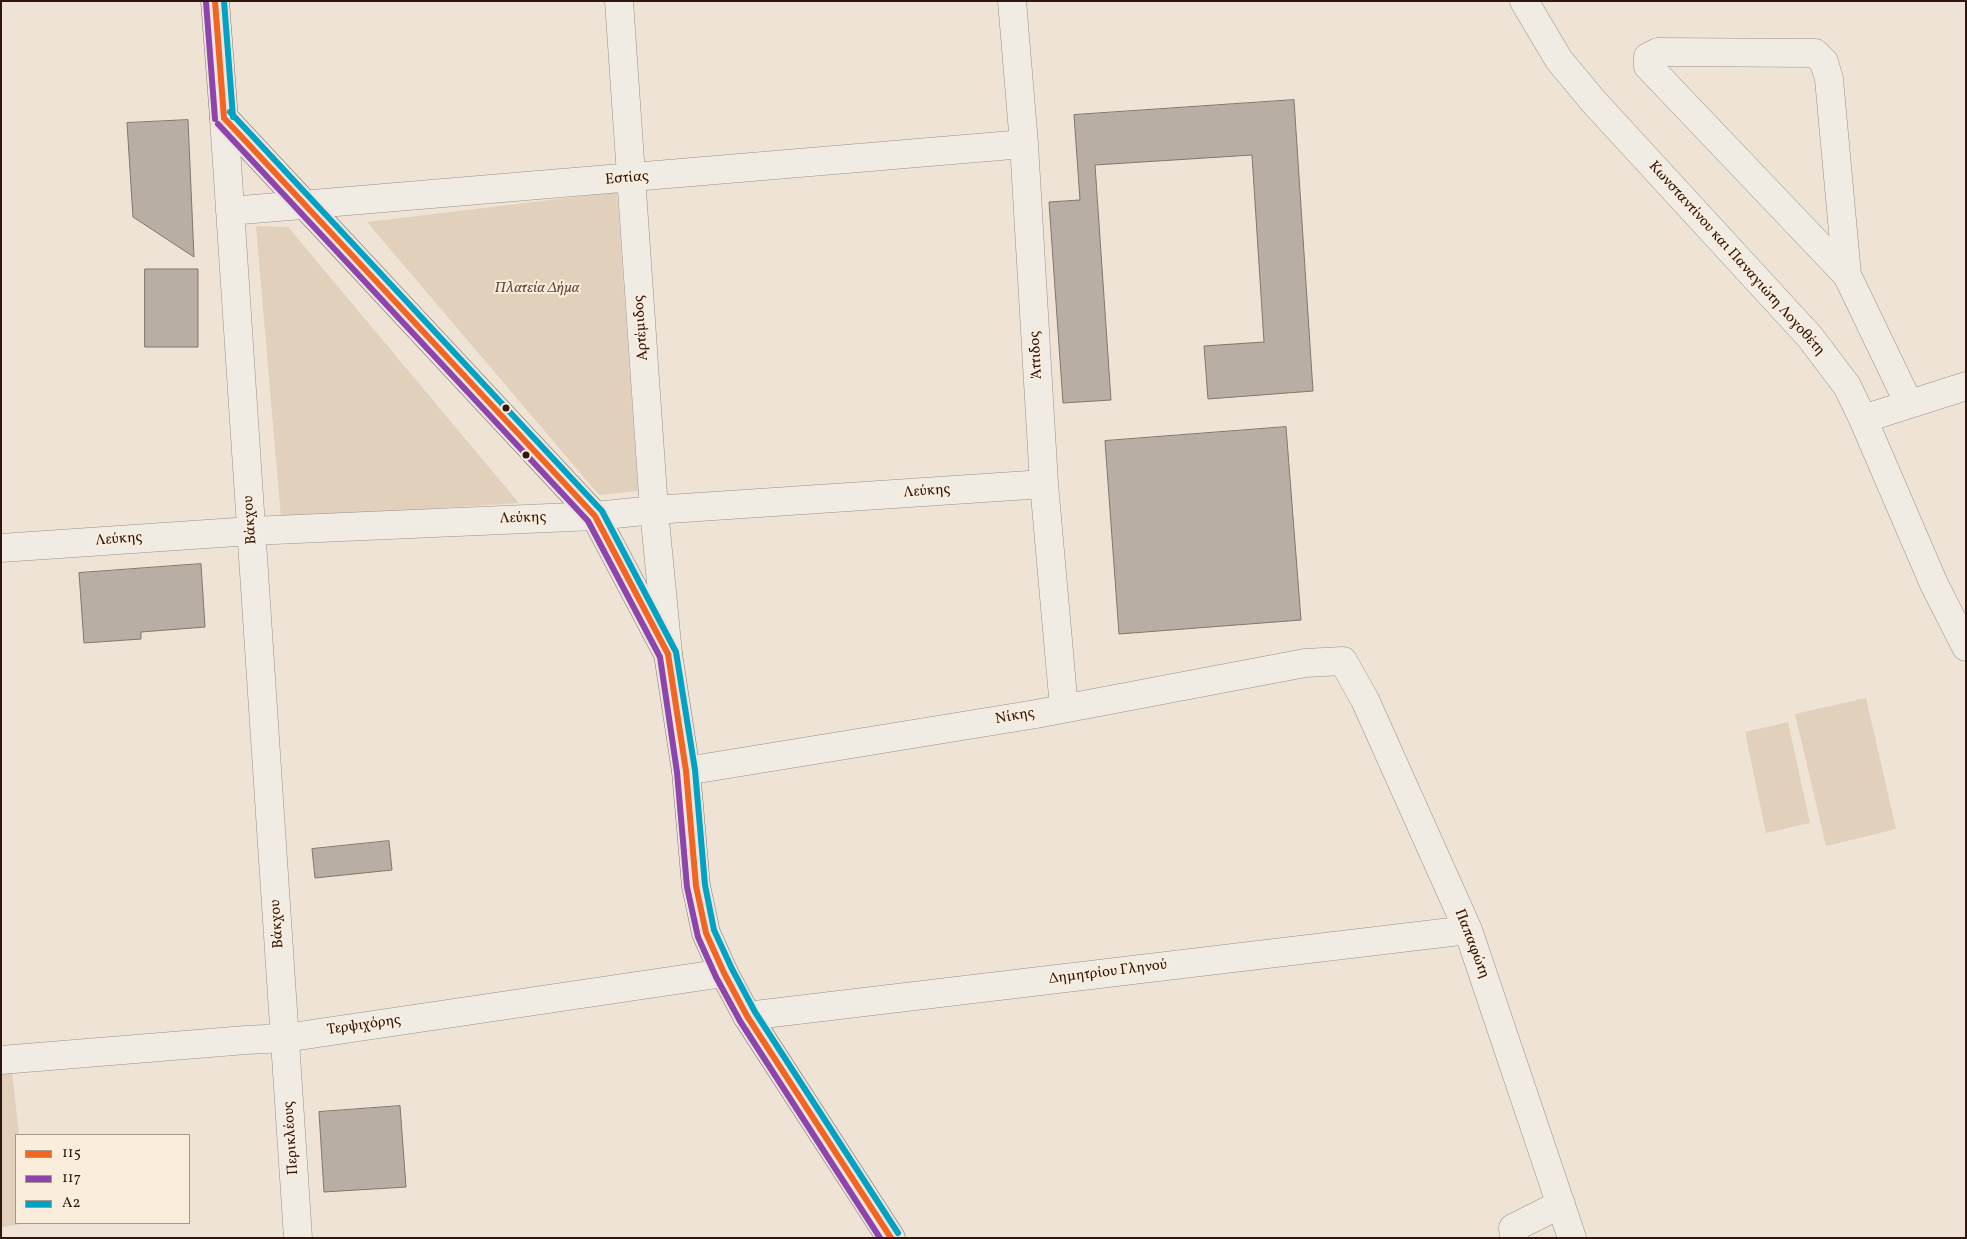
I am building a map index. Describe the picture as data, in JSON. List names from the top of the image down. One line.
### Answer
{"streets":{"main road":["Βάκχου"],"street":["Εστίας","Κωνσταντίνου και Παναγιώτη Λογοθέτη","Αρτέμιδος","Άττιδος","Λεύκης","Νίκης","Παπαφώτη","Δημητρίου Γληνού","Τερψιχόρης","Περικλέους"]},"crossings":[["Εστίας","Αρτέμιδος"],["Εστίας","Άττιδος"],["Εστίας","Βάκχου"],["Αρτέμιδος","Λεύκης"],["Άττιδος","Λεύκης"],["Άττιδος","Νίκης"],["Λεύκης","Βάκχου"],["Βάκχου","Τερψιχόρης"],["Βάκχου","Περικλέους"],["Νίκης","Παπαφώτη"],["Παπαφώτη","Δημητρίου Γληνού"],["Τερψιχόρης","Περικλέους"]],"parks":["Πλατεία Δήμα"],"lines":["transit line 115","transit line Α2","transit line 117"],"legend":["115","117","Α2"]}
